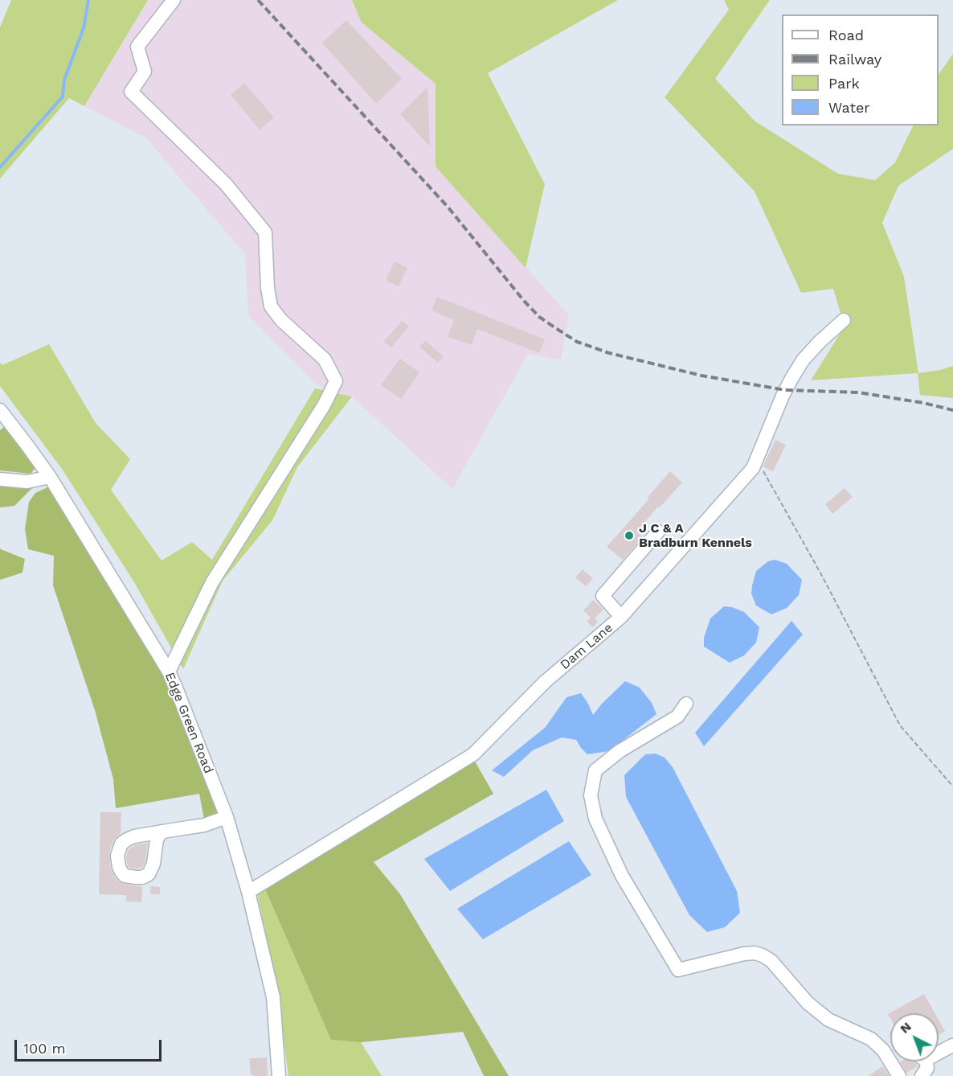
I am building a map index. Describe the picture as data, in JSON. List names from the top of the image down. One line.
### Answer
{"streets":{"street":["Dam Lane","Edge Green Road"]},"crossings":[["Dam Lane","Edge Green Road"]],"places":["J C & A Bradburn Kennels"],"legend":["Road","Railway","Park","Water"],"scale_bar":"100 m","north":"top left"}
